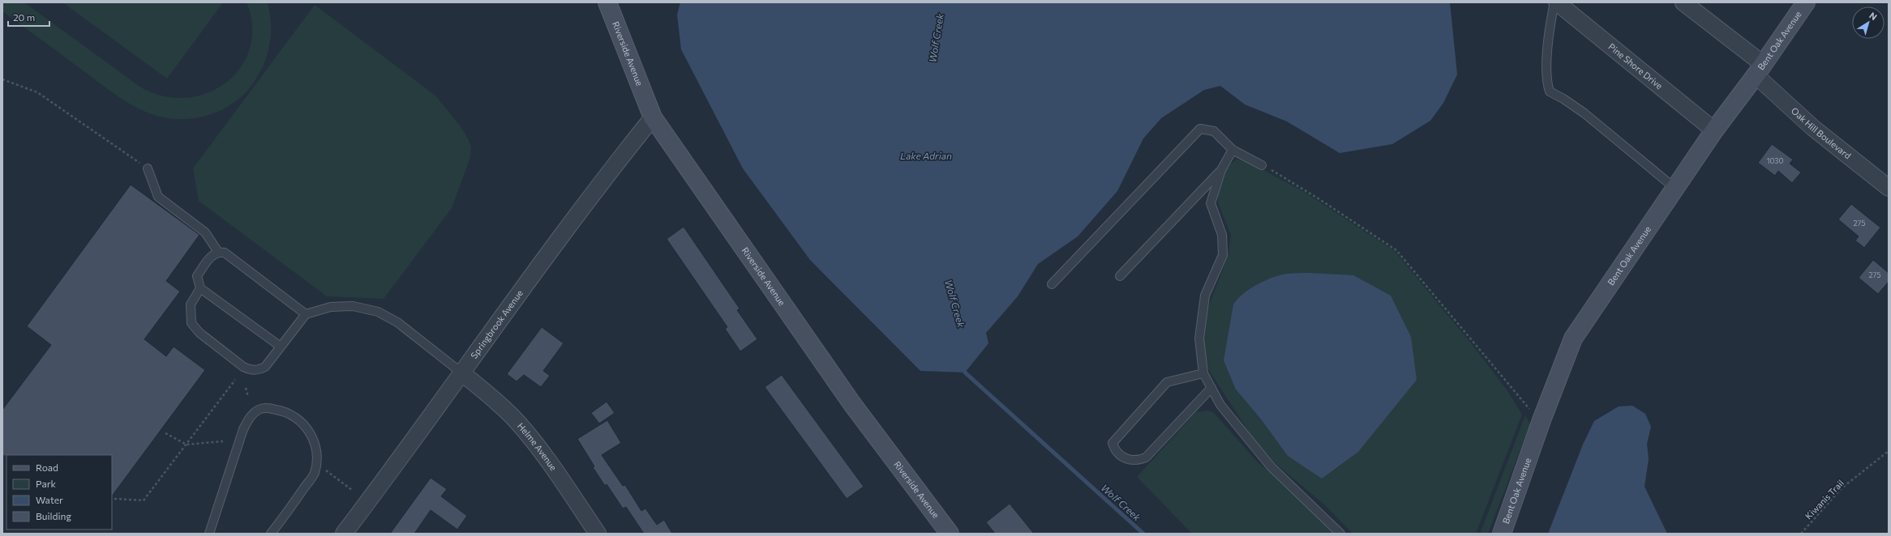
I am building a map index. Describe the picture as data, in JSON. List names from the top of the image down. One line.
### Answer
{"streets":{"street":["Bent Oak Avenue","Riverside Avenue","Pine Shore Drive","Oak Hill Boulevard","Springbrook Avenue","Helme Avenue"],"path":["Kiwanis Trail"]},"crossings":[["Bent Oak Avenue","Pine Shore Drive"],["Bent Oak Avenue","Oak Hill Boulevard"],["Riverside Avenue","Springbrook Avenue"],["Springbrook Avenue","Helme Avenue"]],"water":["Wolf Creek","Lake Adrian"],"house_numbers":["1030","275","275"],"legend":["Road","Park","Water","Building"],"scale_bar":"20 m","north":"top right"}
